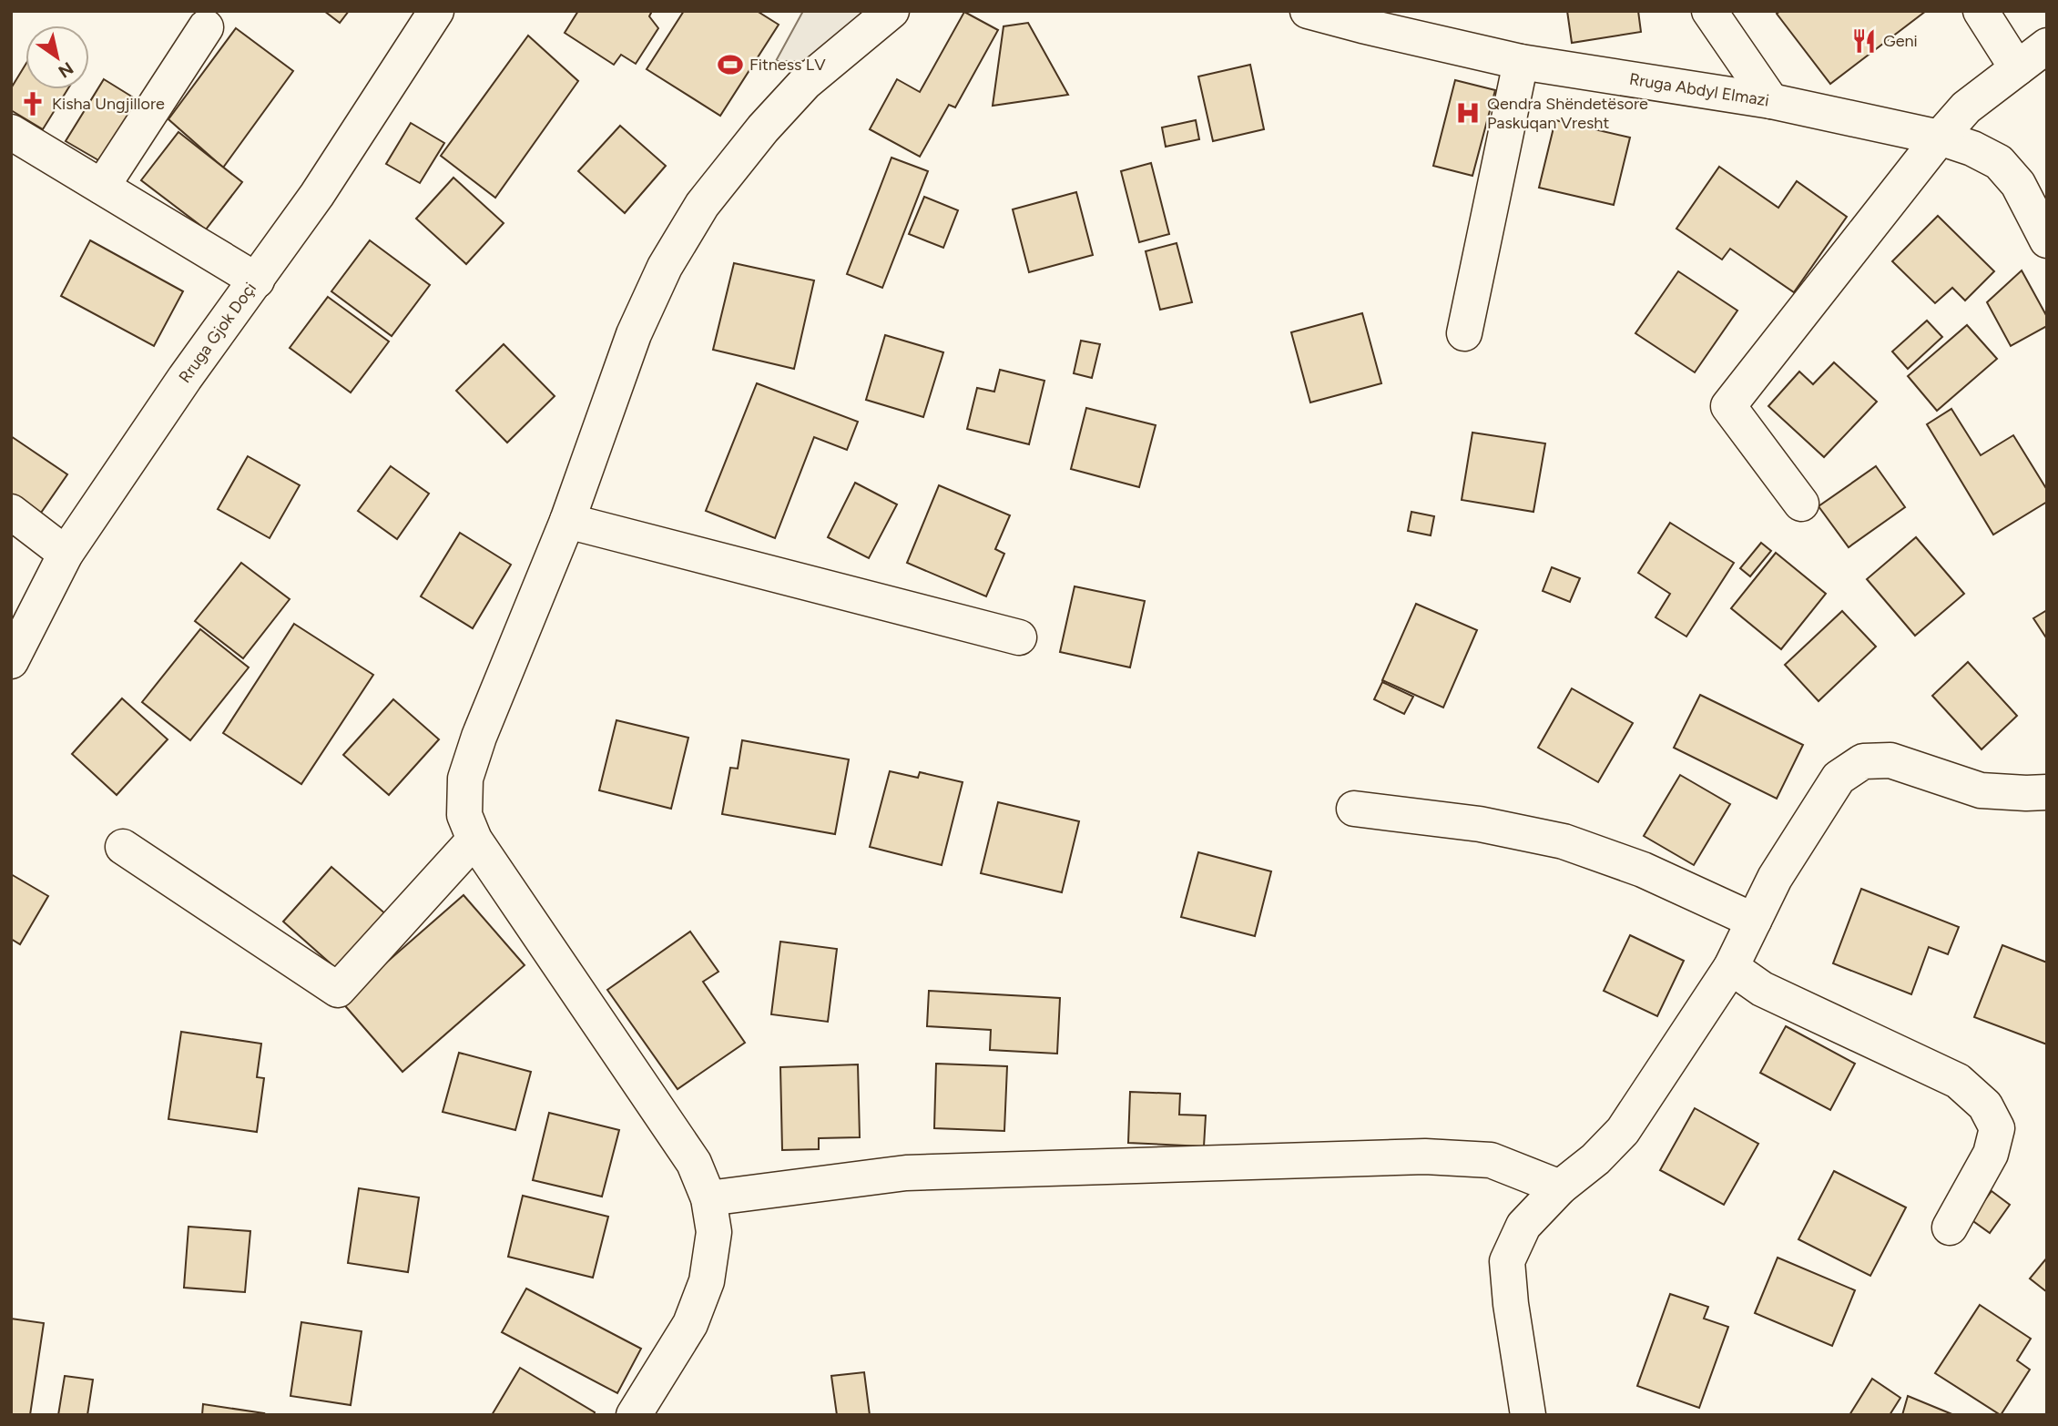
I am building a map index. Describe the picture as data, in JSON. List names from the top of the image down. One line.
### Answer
{"streets":{"street":["Rruga Abdyl Elmazi","Rruga Gjok Doçi"]},"places":{"restaurant":["Geni"],"sports":["Fitness LV"],"church":["Kisha Ungjillore"],"hospital":["Qendra Shëndetësore Paskuqan Vresht"]},"north":"bottom right"}
